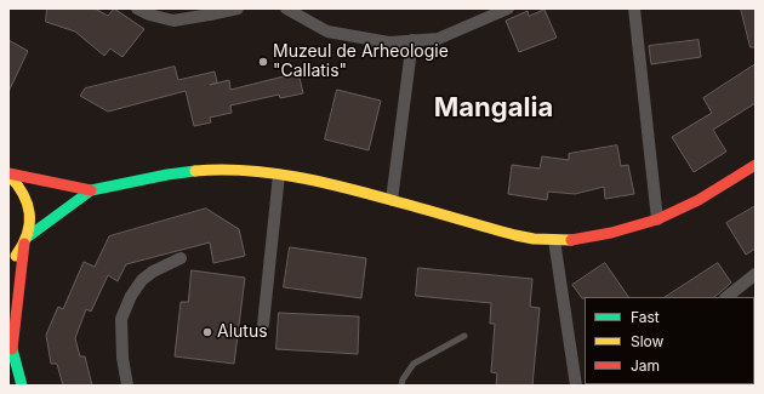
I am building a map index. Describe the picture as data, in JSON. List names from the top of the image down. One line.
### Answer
{"districts":["Mangalia"],"places":["Muzeul de Arheologie \"Callatis\"","Alutus"],"legend":["Fast","Slow","Jam"]}
